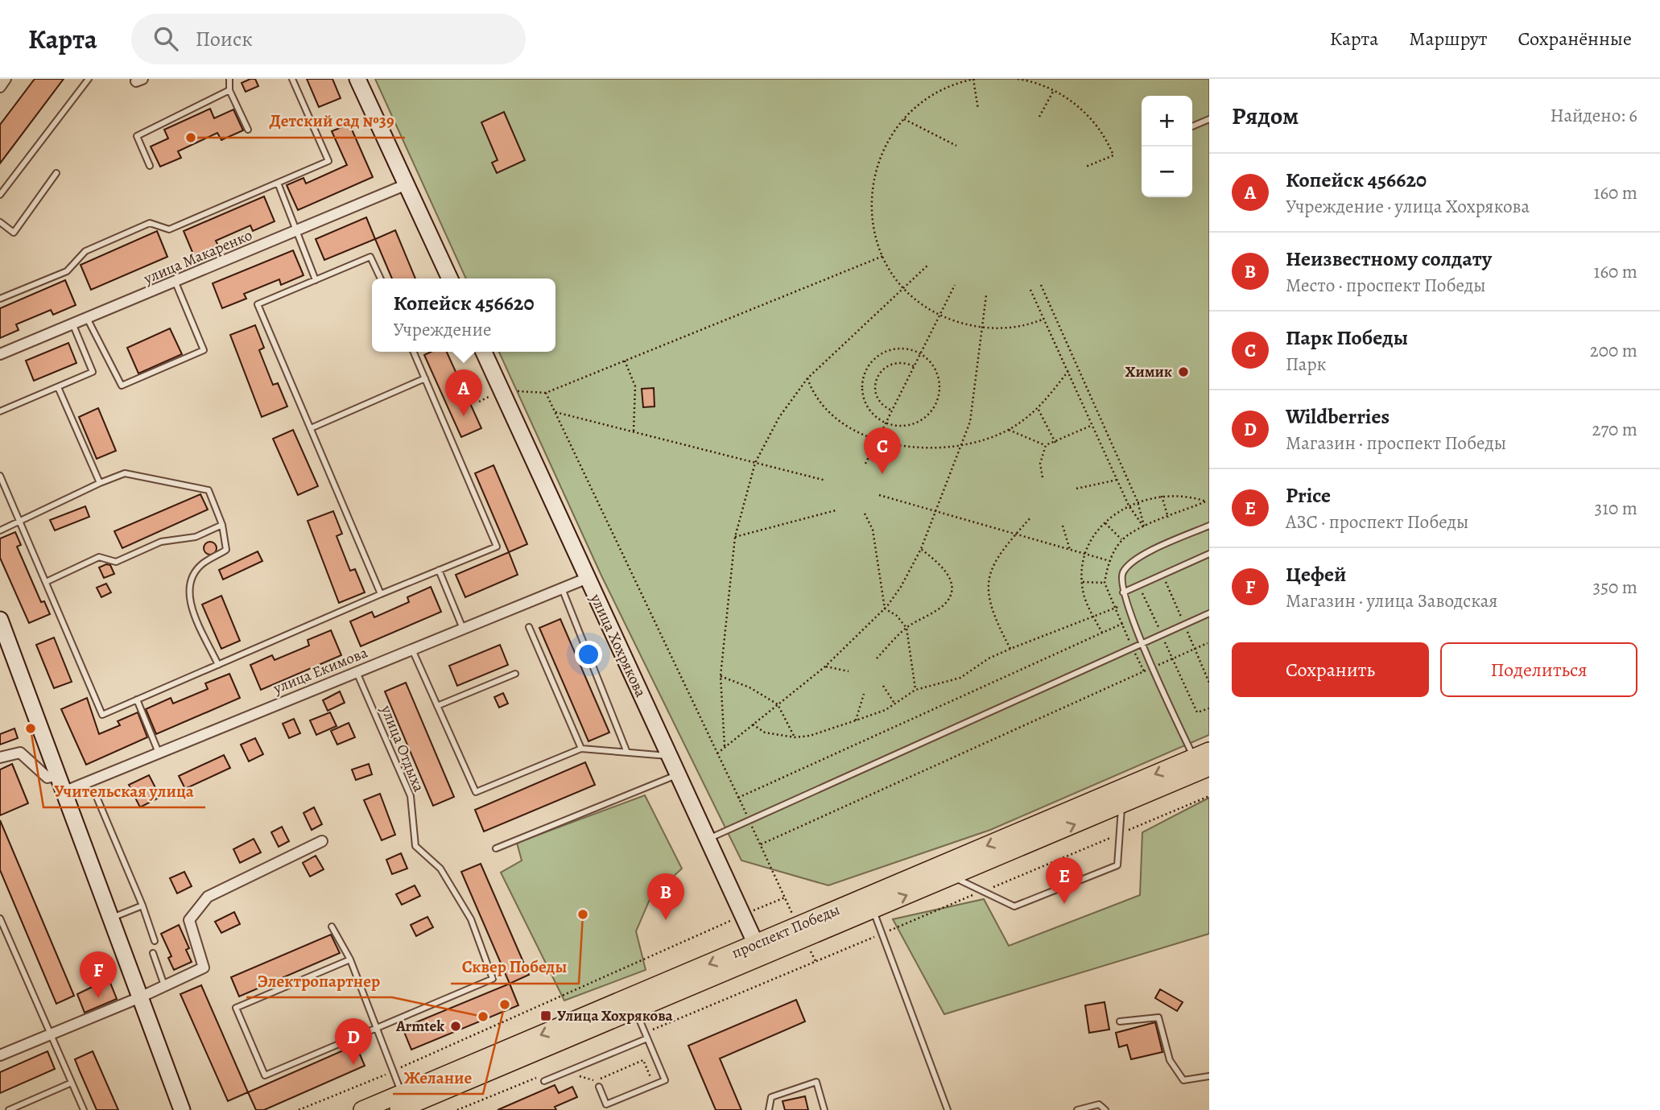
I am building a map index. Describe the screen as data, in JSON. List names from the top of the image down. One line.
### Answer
{"streets":{"main road":["проспект Победы"],"street":["улица Макаренко","улица Хохрякова","улица Екимова"],"lane":["улица Отдыха"]},"crossings":[["улица Хохрякова","улица Екимова"],["улица Хохрякова","проспект Победы"],["улица Екимова","улица Отдыха"]],"places":{"other":["Детский сад №39","Химик","Учительская улица","Сквер Победы","Желание","Электропартнер","Armtek"],"transit":["Улица Хохрякова"]},"page":{"header":"Карта","search":"Поиск","nav":["Карта","Маршрут","Сохранённые"],"heading":["Рядом","Найдено: 6"],"map_buttons":["+","−"],"list":[{"mark":"A","name":"Копейск 456620","note":"Учреждение · улица Хохрякова","value":"160 m"},{"mark":"B","name":"Неизвестному солдату","note":"Место · проспект Победы","value":"160 m"},{"mark":"C","name":"Парк Победы","note":"Парк","value":"200 m"},{"mark":"D","name":"Wildberries","note":"Магазин · проспект Победы","value":"270 m"},{"mark":"E","name":"Price","note":"АЗС · проспект Победы","value":"310 m"},{"mark":"F","name":"Цефей","note":"Магазин · улица Заводская","value":"350 m"}],"popup":["Копейск 456620","Учреждение"],"pins":["A","C","E","B","F","D"],"buttons":["Сохранить","Поделиться"]}}
